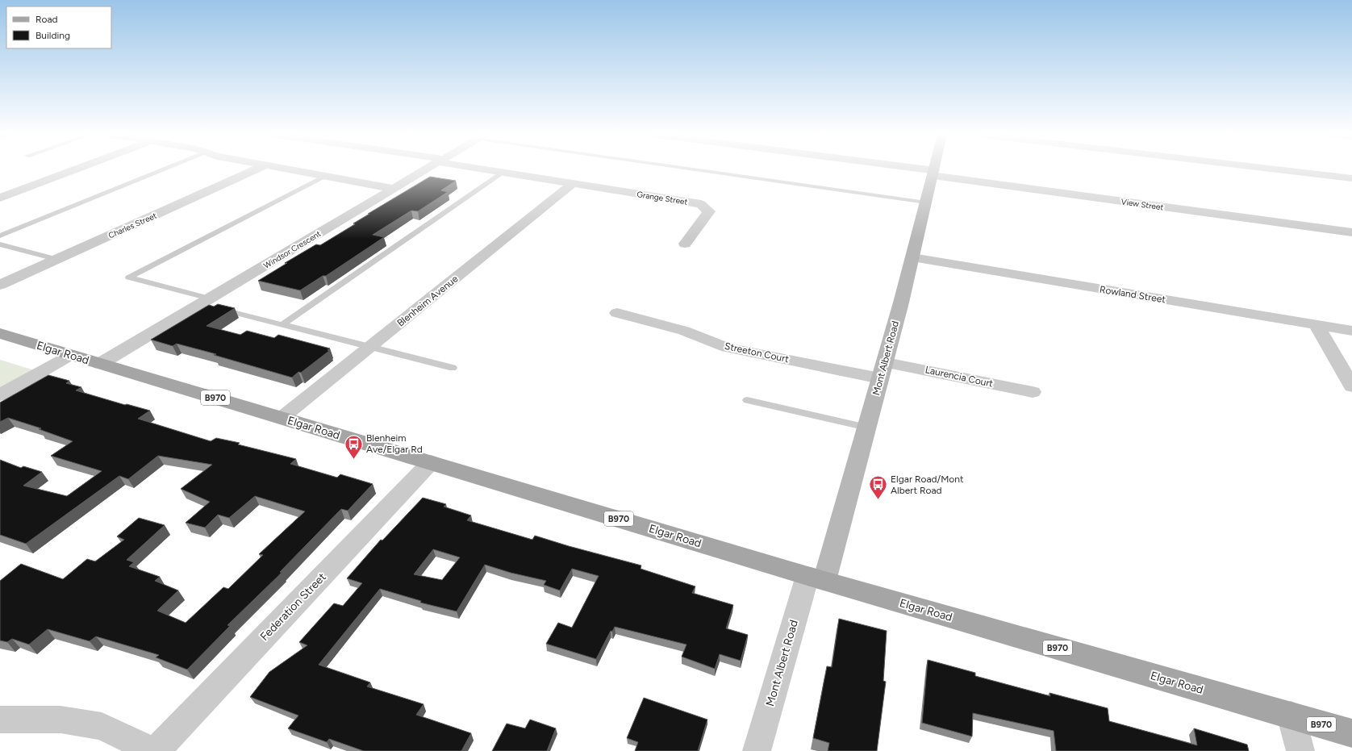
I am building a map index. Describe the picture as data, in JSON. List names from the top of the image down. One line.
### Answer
{"streets":{"main road":["Elgar Road","Mont Albert Road","B970"],"street":["Grange Street","View Street","Charles Street","Windsor Crescent","Rowland Street","Blenheim Avenue","Streeton Court","Laurencia Court","Federation Street"]},"crossings":[["Grange Street","Blenheim Avenue"],["View Street","Mont Albert Road"],["Windsor Crescent","Elgar Road"],["Rowland Street","Mont Albert Road"],["Blenheim Avenue","Elgar Road"],["Elgar Road","Mont Albert Road"],["Elgar Road","Federation Street"],["Streeton Court","Mont Albert Road"],["Streeton Court","Laurencia Court"],["Mont Albert Road","Laurencia Court"]],"places":{"bus stop":["Blenheim Ave/Elgar Rd","Elgar Road/Mont Albert Road"]},"legend":["Road","Building"]}
